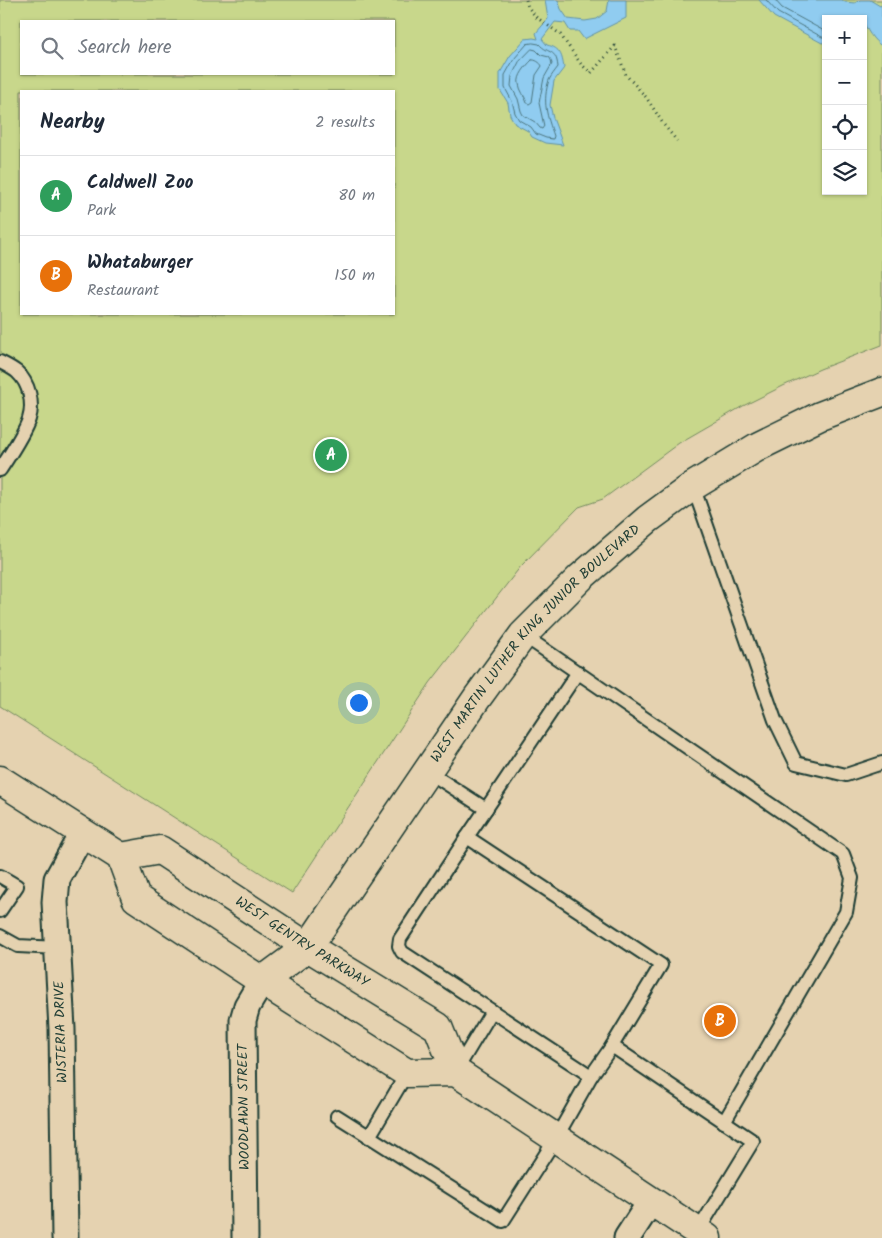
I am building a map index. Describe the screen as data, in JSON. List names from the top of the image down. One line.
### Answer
{"streets":{"main road":["WEST MARTIN LUTHER KING JUNIOR BOULEVARD","WEST GENTRY PARKWAY"],"street":["WISTERIA DRIVE","WOODLAWN STREET"]},"crossings":[["WEST MARTIN LUTHER KING JUNIOR BOULEVARD","WEST GENTRY PARKWAY"],["WEST MARTIN LUTHER KING JUNIOR BOULEVARD","WOODLAWN STREET"]],"page":{"map_buttons":["+","−"],"search":"Search here","heading":["Nearby","2 results"],"list":[{"mark":"A","name":"Caldwell Zoo","note":"Park","value":"80 m"},{"mark":"B","name":"Whataburger","note":"Restaurant","value":"150 m"}],"pins":["A","B"]}}
